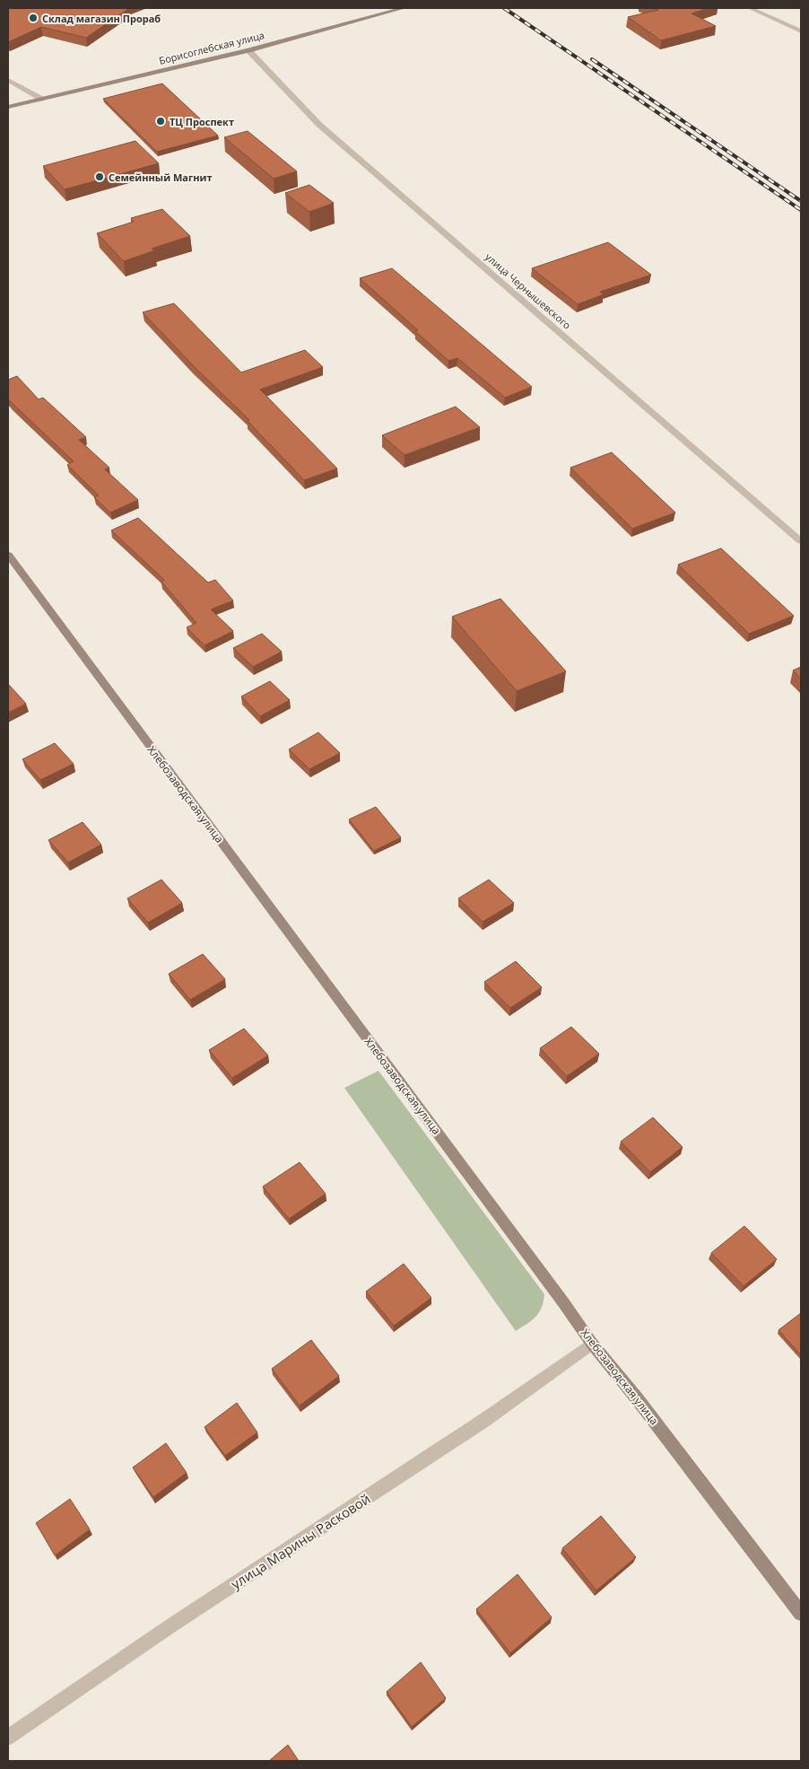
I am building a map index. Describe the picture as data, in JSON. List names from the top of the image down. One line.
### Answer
{"streets":{"street":["Борисоглебская улица","улица Чернышевского","Хлебозаводская улица","улица Марины Расковой"]},"crossings":[["Борисоглебская улица","улица Чернышевского"],["Хлебозаводская улица","улица Марины Расковой"]],"places":["Склад магазин Прораб","ТЦ Проспект","Семейнный Магнит"]}
